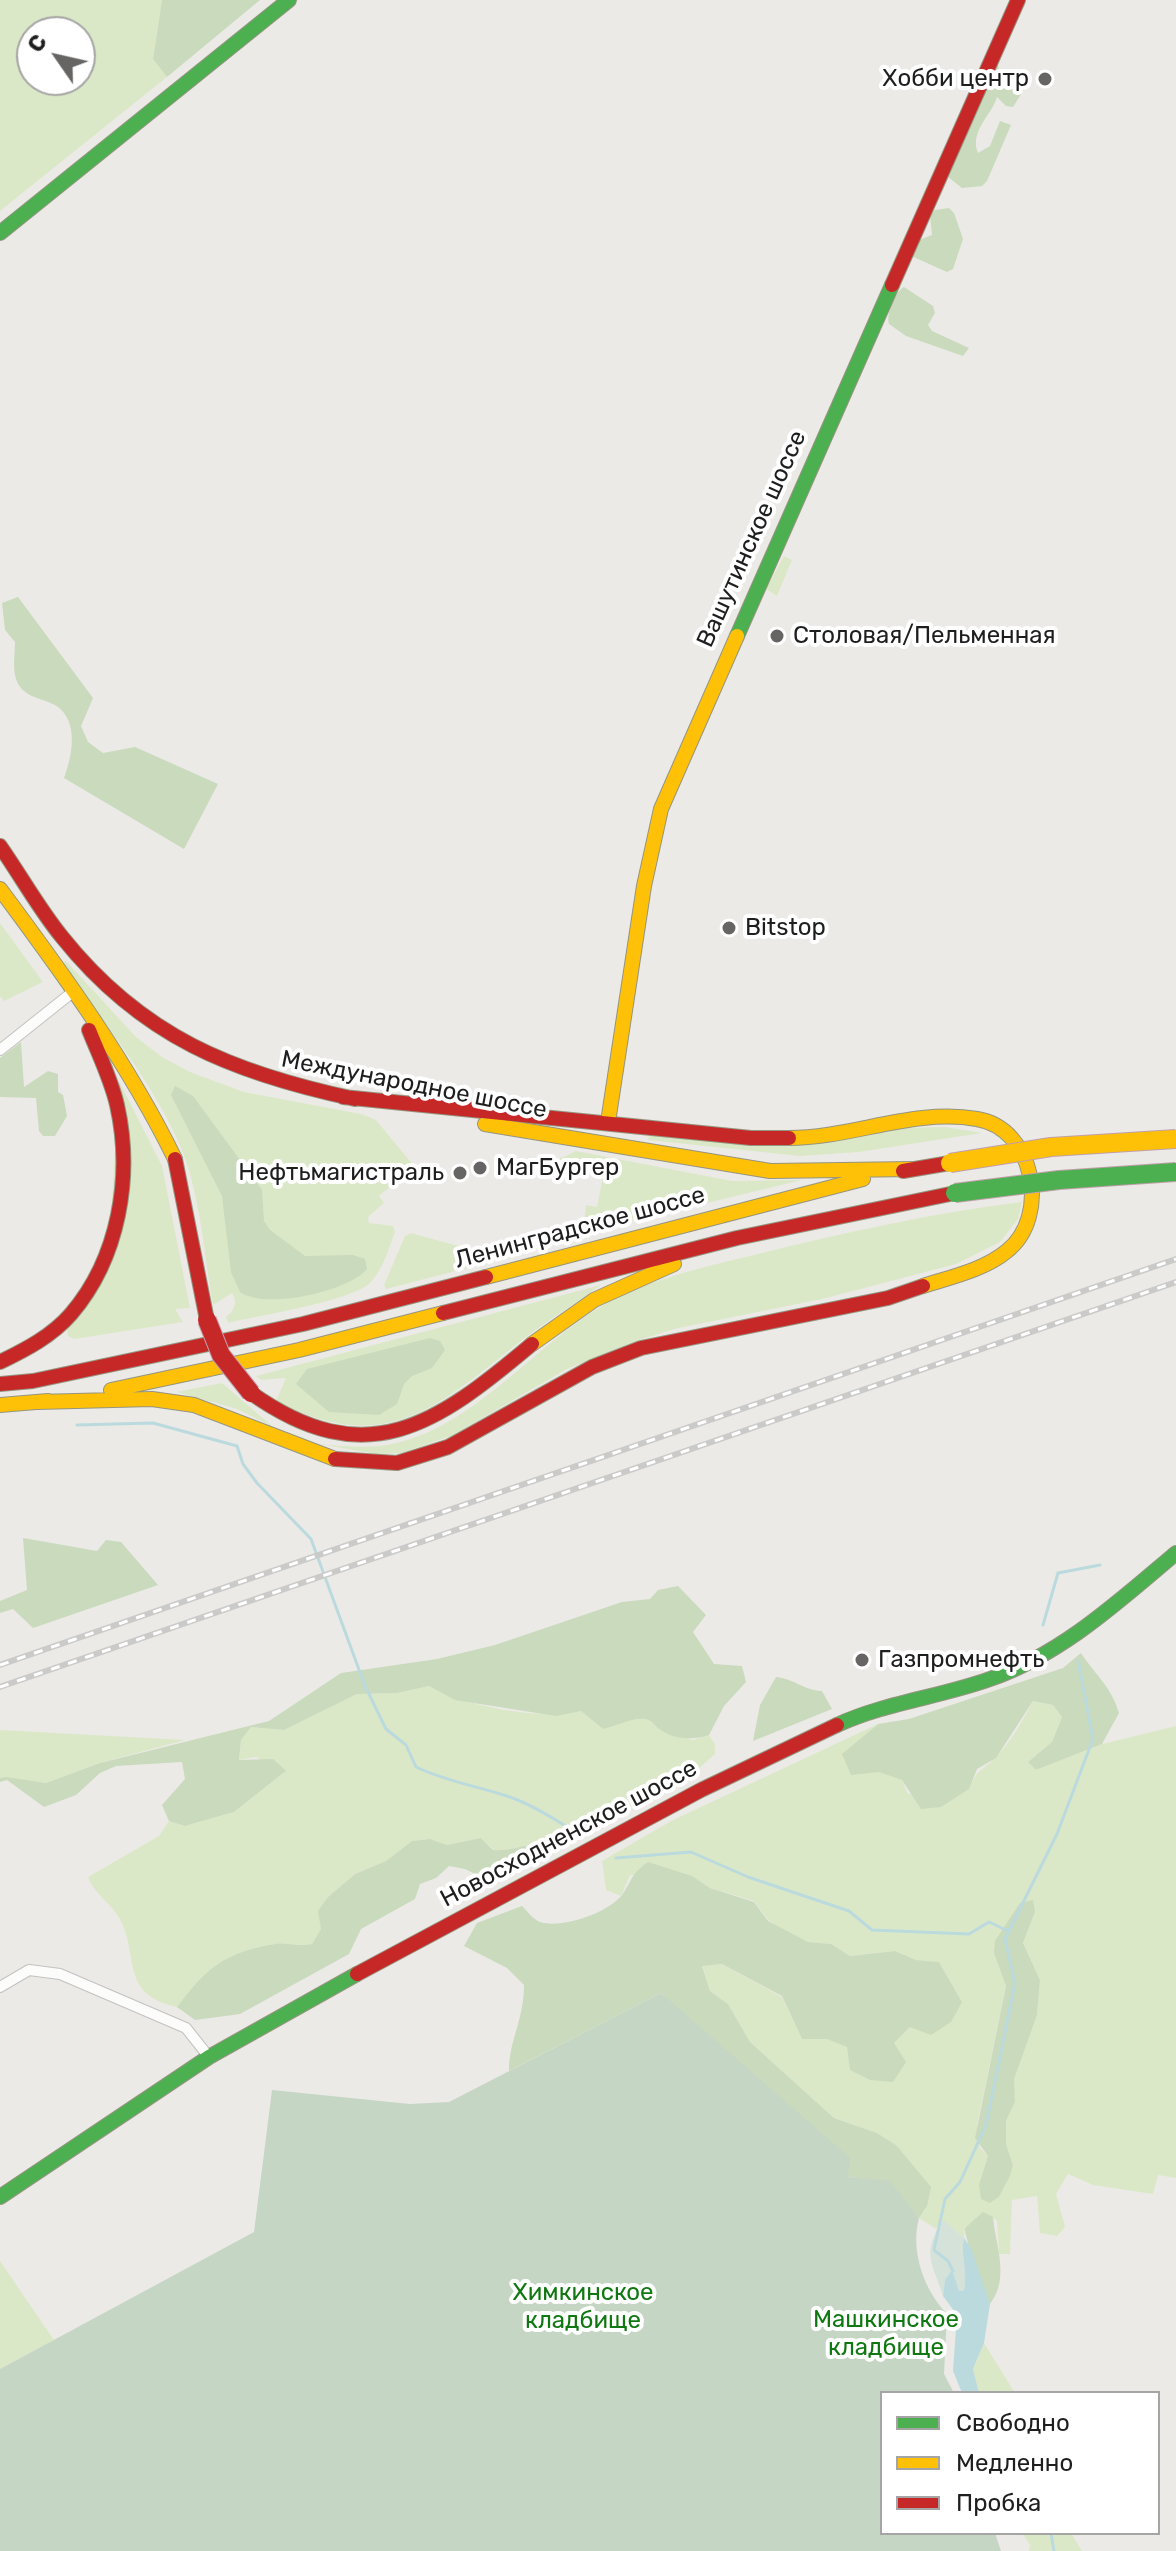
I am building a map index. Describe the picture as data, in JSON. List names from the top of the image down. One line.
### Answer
{"streets":{"main road":["Вашутинское шоссе","Международное шоссе","Ленинградское шоссе","Новосходненское шоссе"]},"crossings":[["Международное шоссе","Ленинградское шоссе"]],"parks":["Химкинское кладбище","Машкинское кладбище"],"places":["Хобби центр","Столовая/Пельменная","Bitstop","МагБургер","Нефтьмагистраль","Газпромнефть"],"legend":["Свободно","Медленно","Пробка"],"north":"top left"}
